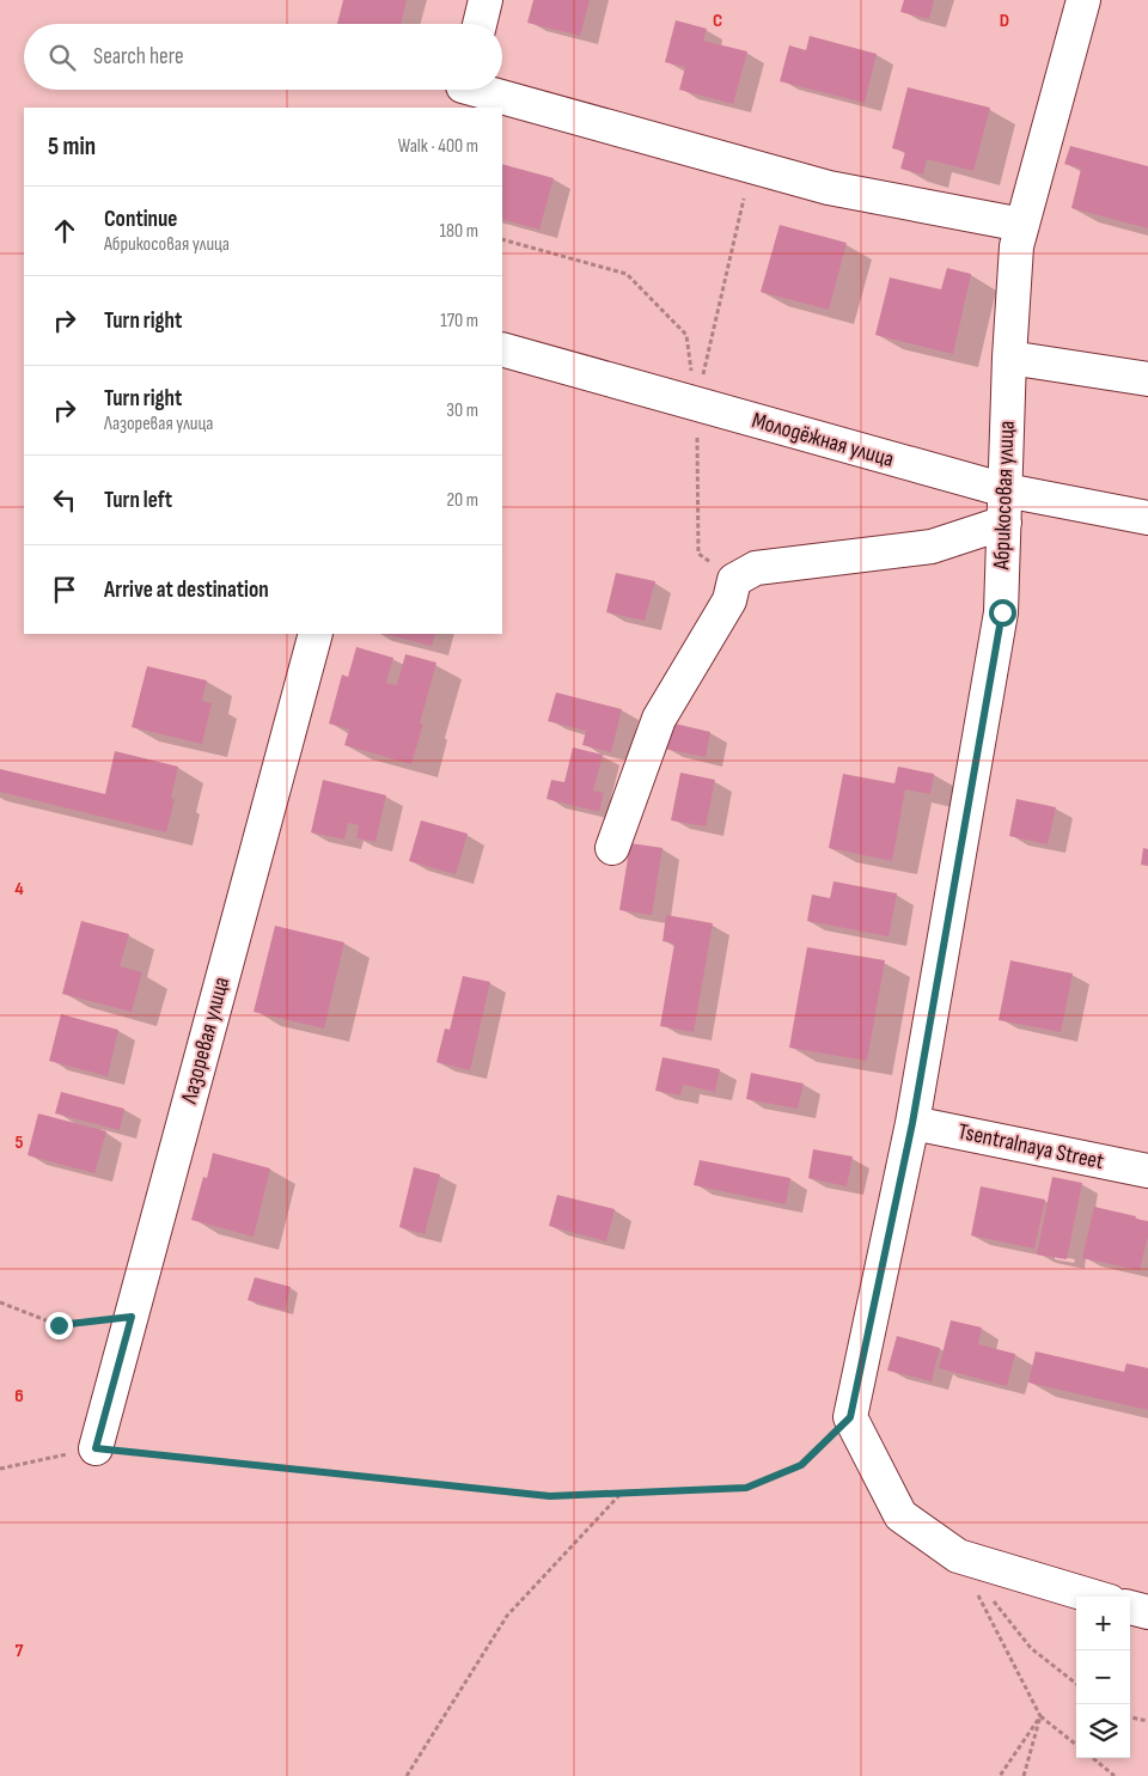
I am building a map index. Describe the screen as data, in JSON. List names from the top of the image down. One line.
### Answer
{"streets":{"street":["Молодёжная улица","Абрикосовая улица","Лазоревая улица","Tsentralnaya Street"]},"crossings":[["Молодёжная улица","Абрикосовая улица"],["Абрикосовая улица","Tsentralnaya Street"]],"page":{"search":"Search here","heading":["5 min","Walk · 400 m"],"list":[["Continue","Абрикосовая улица","180 m"],["Turn right","170 m"],["Turn right","Лазоревая улица","30 m"],["Turn left","20 m"],"Arrive at destination"],"map_buttons":["+","−"]},"grid":{"columns":["C","D"],"rows":["4","5","6","7"]}}
